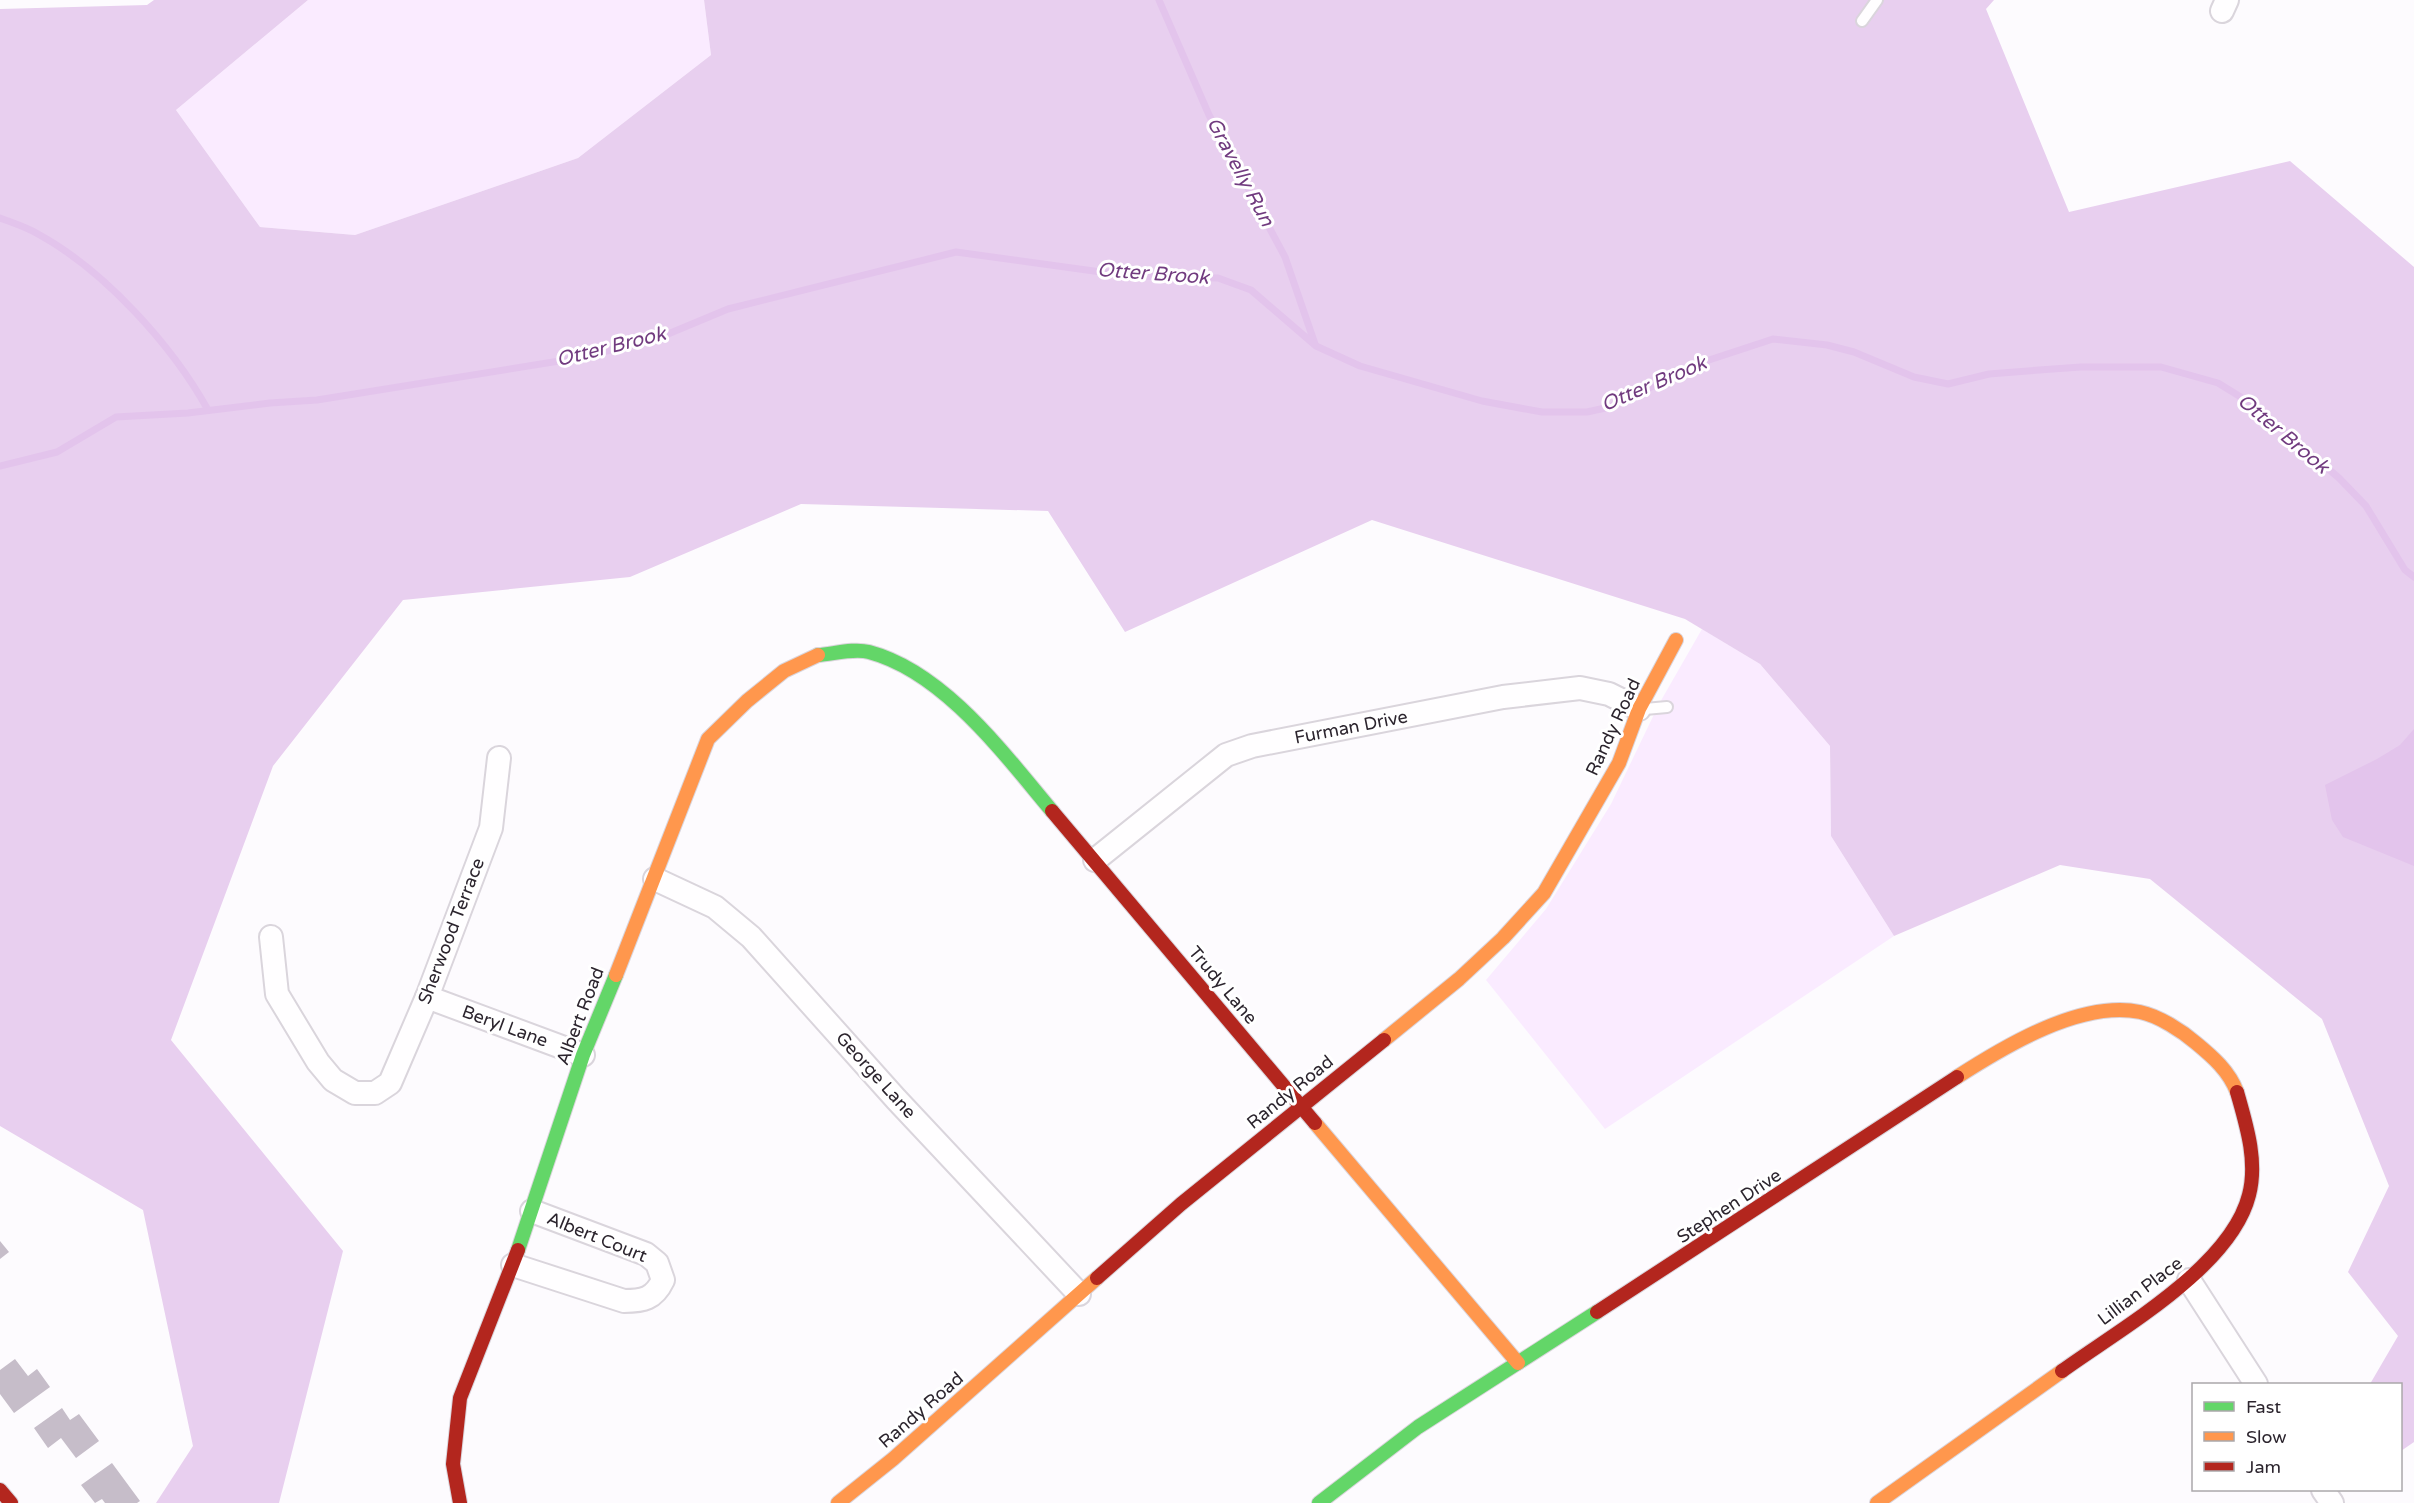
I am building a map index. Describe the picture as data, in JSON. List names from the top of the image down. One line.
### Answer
{"streets":{"street":["Furman Drive","Randy Road","Sherwood Terrace","Trudy Lane","Albert Road","Beryl Lane","George Lane","Stephen Drive","Albert Court","Lillian Place"]},"crossings":[["Furman Drive","Randy Road"],["Furman Drive","Trudy Lane"],["Randy Road","Trudy Lane"],["Randy Road","George Lane"],["Sherwood Terrace","Beryl Lane"],["Trudy Lane","Albert Road"],["Trudy Lane","Stephen Drive"],["Albert Road","Beryl Lane"],["Albert Road","George Lane"],["Albert Road","Albert Court"],["Stephen Drive","Lillian Place"]],"water":["Gravelly Run","Otter Brook"],"legend":["Fast","Slow","Jam"]}
